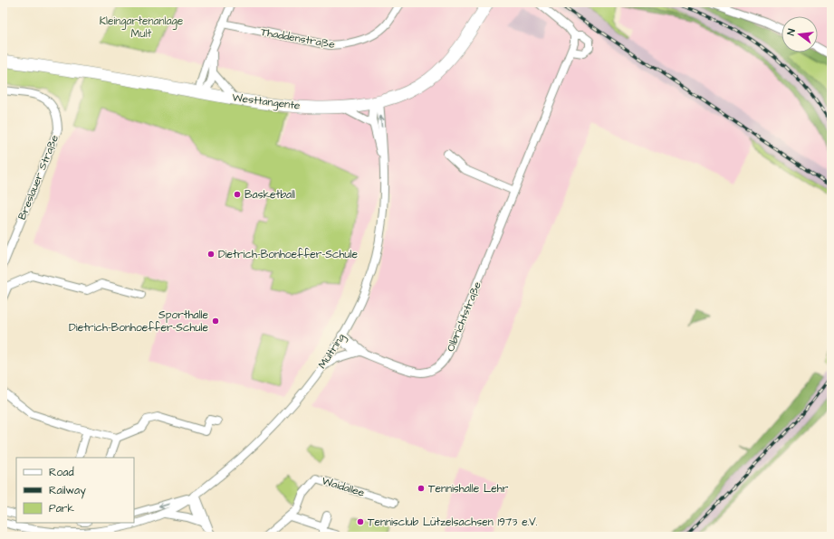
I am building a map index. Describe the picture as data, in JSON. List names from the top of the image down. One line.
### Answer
{"streets":{"main road":["Westtangente"],"street":["Thaddenstraße","Breslauer Straße","Olbrichtstraße","Multring","Waidallee"]},"crossings":[["Westtangente","Multring"],["Olbrichtstraße","Multring"]],"parks":["Kleingartenanlage Mult"],"places":["Basketball","Dietrich-Bonhoeffer-Schule","Sporthalle Dietrich-Bonhoeffer-Schule","Tennishalle Lehr","Tennisclub Lützelsachsen 1973 e.V."],"legend":["Road","Railway","Park"],"north":"left"}
